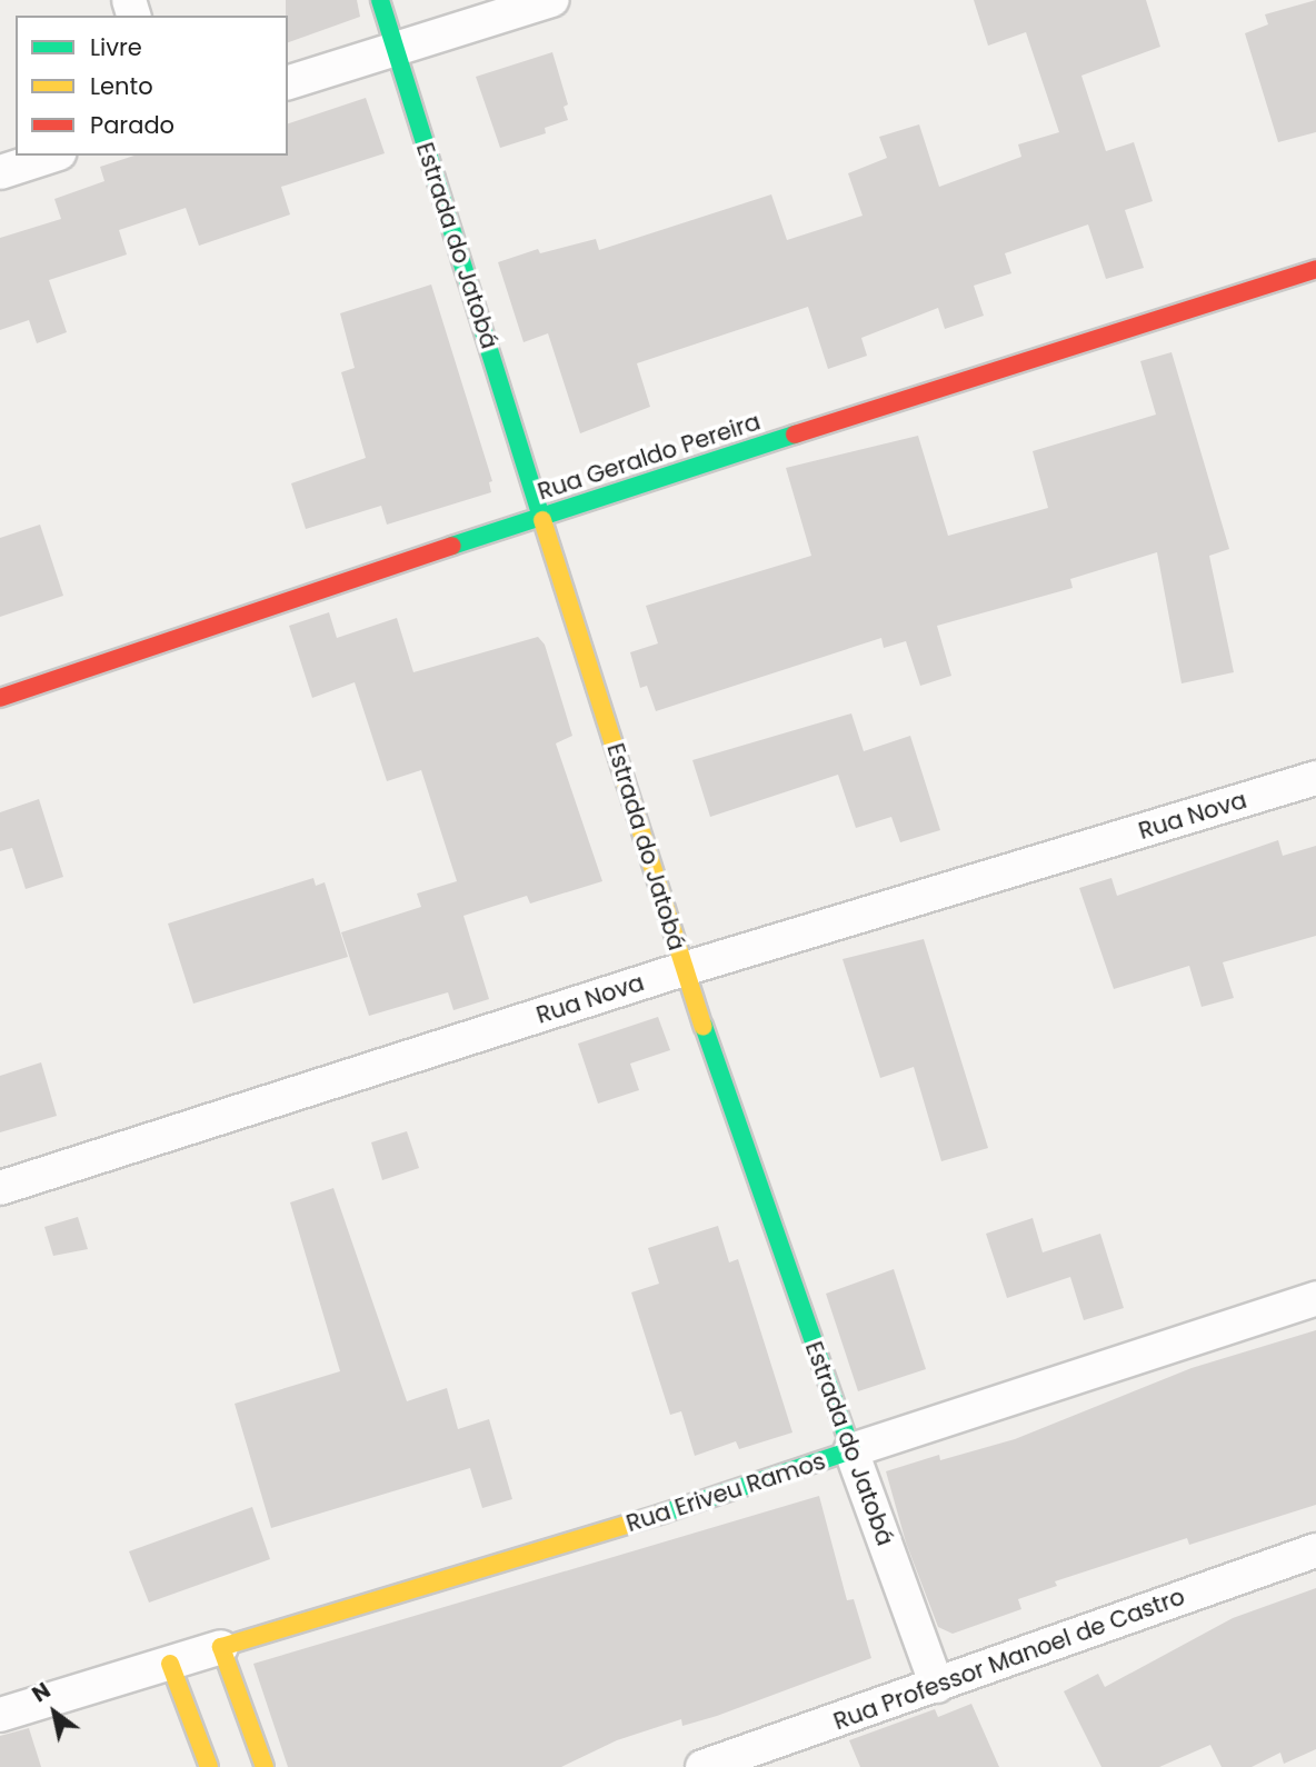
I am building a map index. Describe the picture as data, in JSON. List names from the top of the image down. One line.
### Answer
{"streets":{"street":["Estrada do Jatobá","Rua Geraldo Pereira","Rua Nova","Rua Eriveu Ramos","Rua Professor Manoel de Castro"]},"crossings":[["Estrada do Jatobá","Rua Geraldo Pereira"],["Estrada do Jatobá","Rua Nova"],["Estrada do Jatobá","Rua Eriveu Ramos"],["Estrada do Jatobá","Rua Professor Manoel de Castro"]],"legend":["Livre","Lento","Parado"],"north":"top left"}
